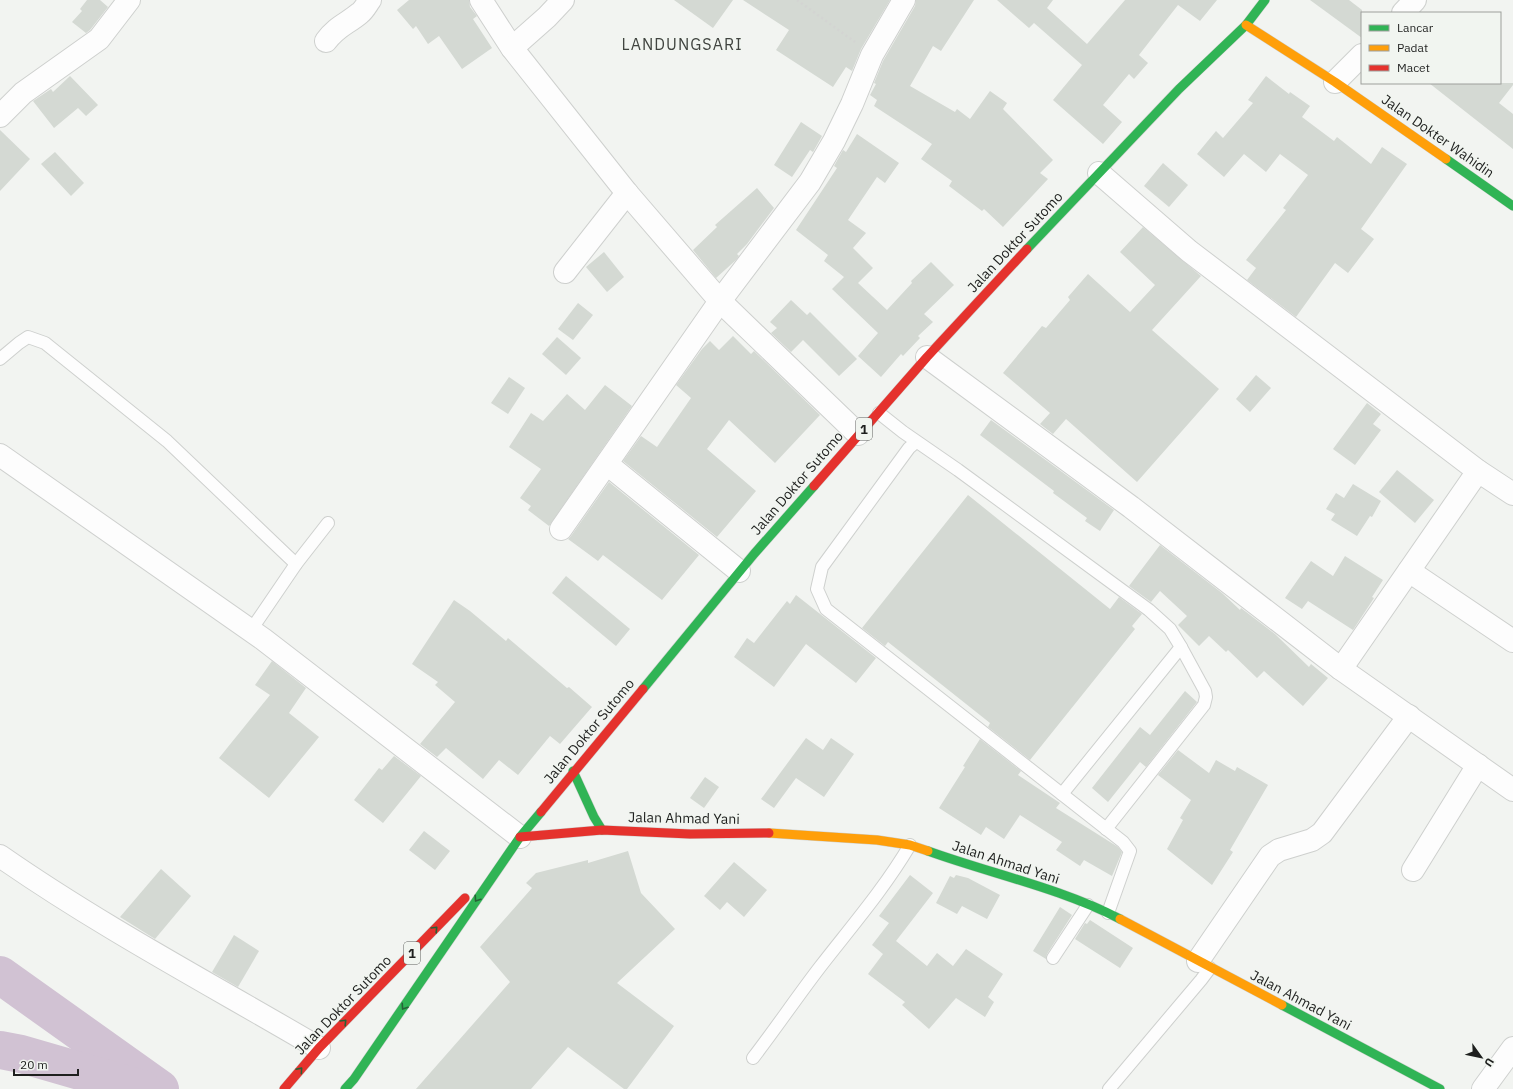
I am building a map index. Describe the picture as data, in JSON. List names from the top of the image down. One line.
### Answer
{"streets":{"main road":["Jalan Dokter Wahidin","Jalan Doktor Sutomo","1","Jalan Ahmad Yani"]},"crossings":[["Jalan Dokter Wahidin","Jalan Doktor Sutomo"],["Jalan Dokter Wahidin","1"],["Jalan Doktor Sutomo","1"],["Jalan Doktor Sutomo","Jalan Ahmad Yani"]],"districts":["LANDUNGSARI"],"legend":["Lancar","Padat","Macet"],"scale_bar":"20 m","north":"bottom right"}
